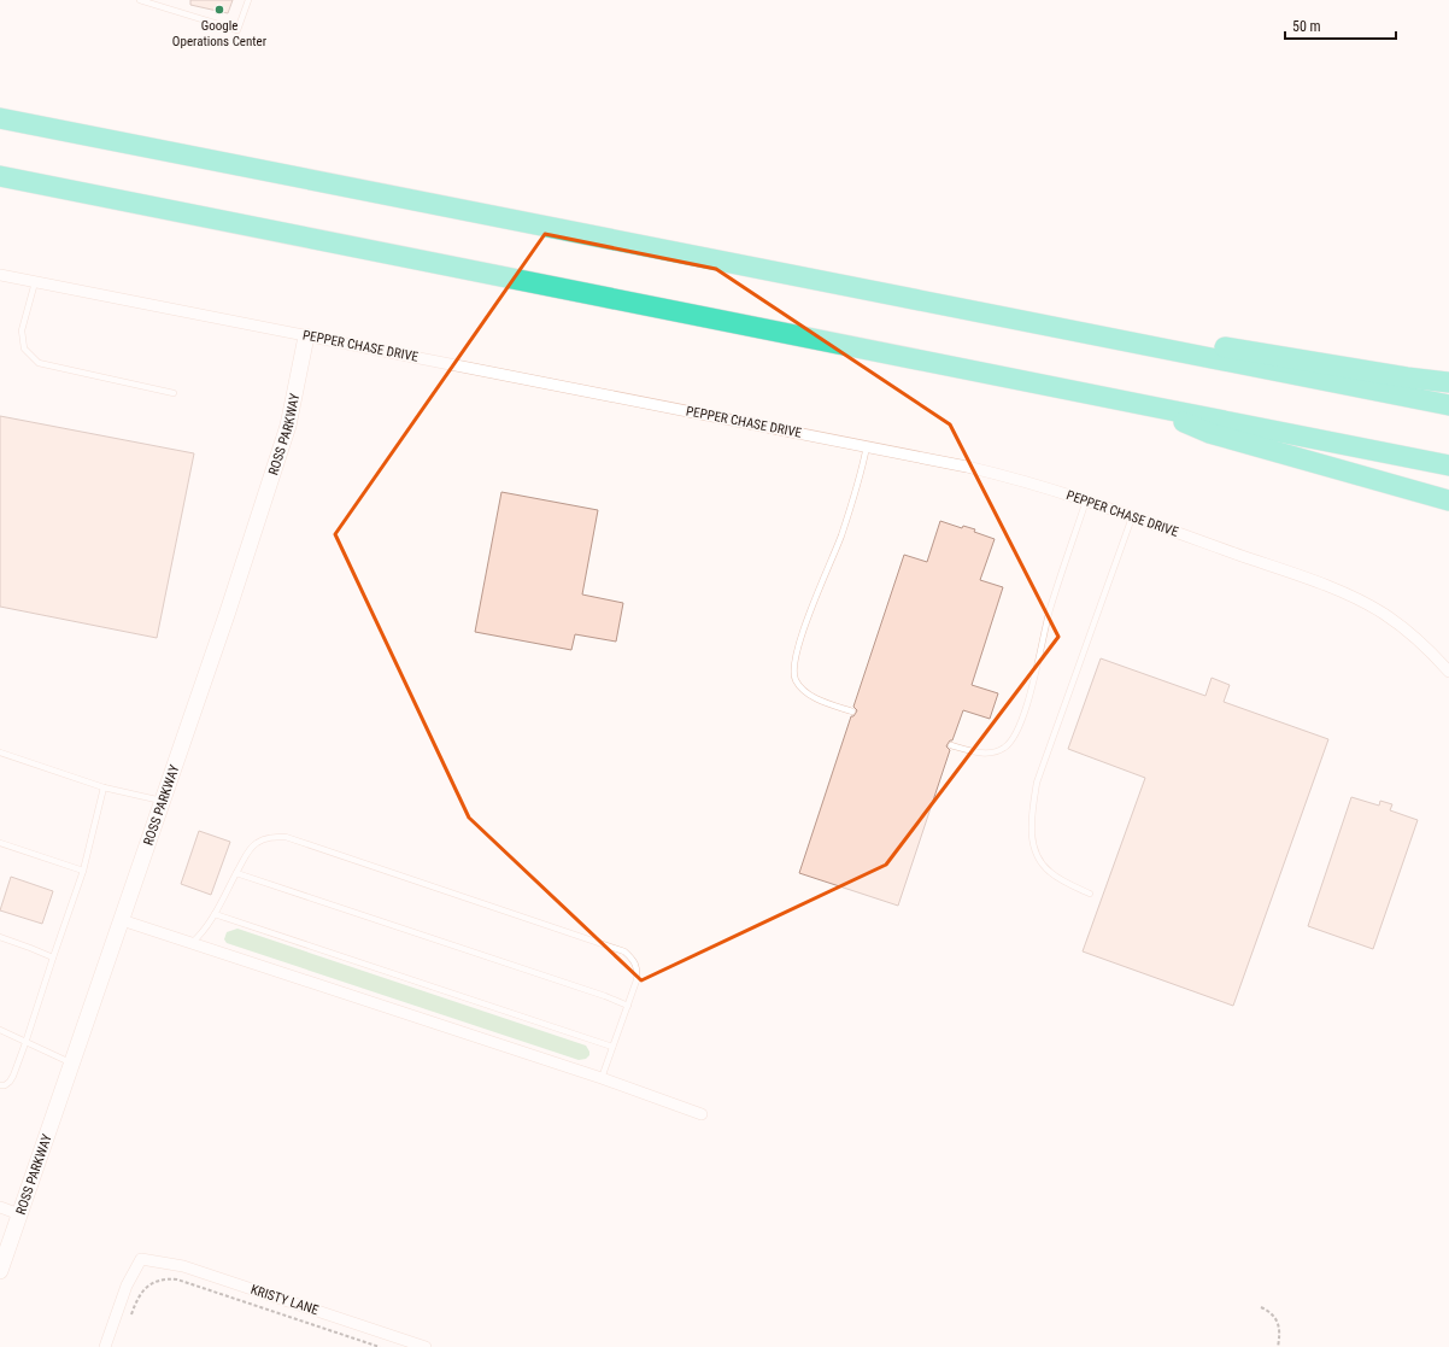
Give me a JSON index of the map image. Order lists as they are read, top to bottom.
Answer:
{
  "streets": {
    "street": ["PEPPER CHASE DRIVE", "ROSS PARKWAY", "KRISTY LANE"]
  },
  "crossings": [
    ["PEPPER CHASE DRIVE", "ROSS PARKWAY"]
  ],
  "places": ["Google Operations Center"],
  "scale_bar": "50 m"
}
